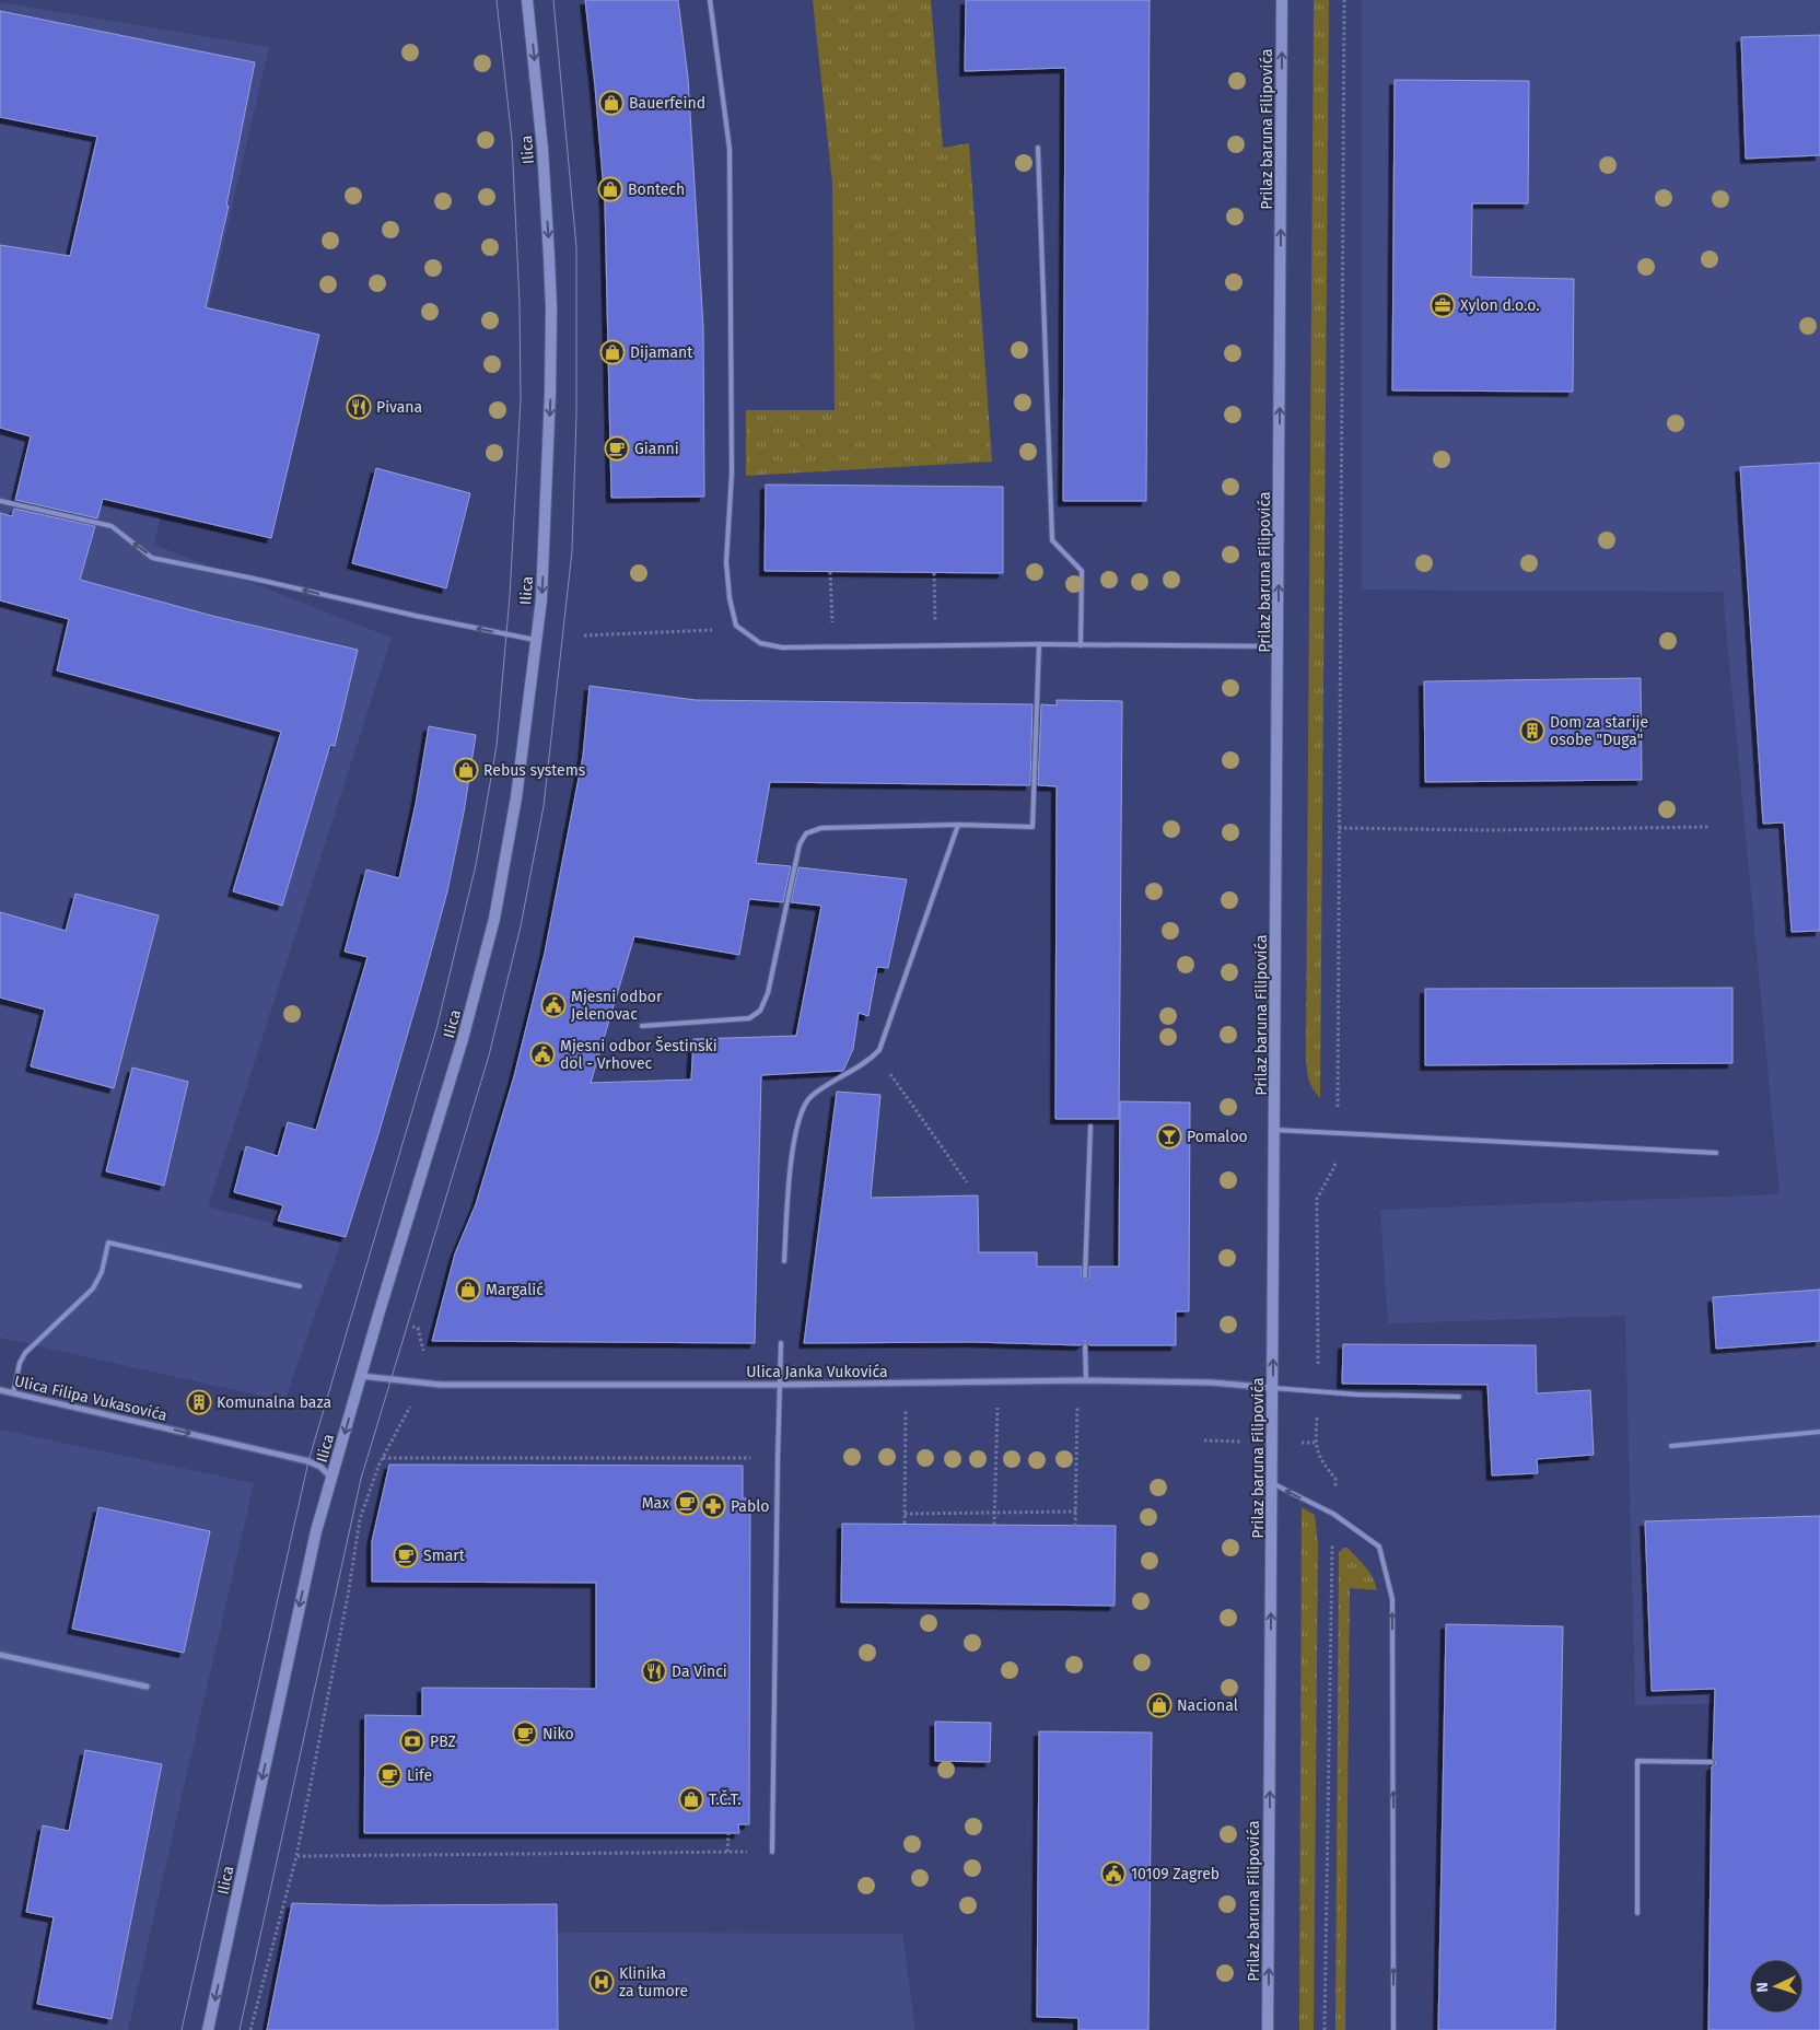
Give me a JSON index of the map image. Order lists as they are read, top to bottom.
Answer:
{
  "streets": {
    "main road": ["Prilaz baruna Filipovića", "Ilica"],
    "street": ["Ulica Janka Vukovića", "Ulica Filipa Vukasovića"]
  },
  "crossings": [
    ["Prilaz baruna Filipovića", "Ulica Janka Vukovića"],
    ["Ilica", "Ulica Janka Vukovića"],
    ["Ilica", "Ulica Filipa Vukasovića"]
  ],
  "one_way": ["Prilaz baruna Filipovića", "Ilica", "Ulica Filipa Vukasovića"],
  "places": {
    "shop": [
      "Bauerfeind",
      "Bontech",
      "Dijamant",
      "Rebus systems",
      "Margalić",
      "Nacional",
      "T.Č.T."
    ],
    "office": ["Xylon d.o.o."],
    "restaurant": ["Pivana", "Da Vinci"],
    "cafe": [
      "Gianni",
      "Max",
      "Smart",
      "Niko",
      "Life"
    ],
    "building": ["Dom za starije osobe \"Duga\"", "Komunalna baza"],
    "public building": ["Mjesni odbor Jelenovac", "Mjesni odbor Šestinski dol - Vrhovec", "10109 Zagreb"],
    "bar": ["Pomaloo"],
    "pharmacy": ["Pablo"],
    "bank": ["PBZ"],
    "hospital": ["Klinika za tumore"]
  },
  "north": "left"
}
